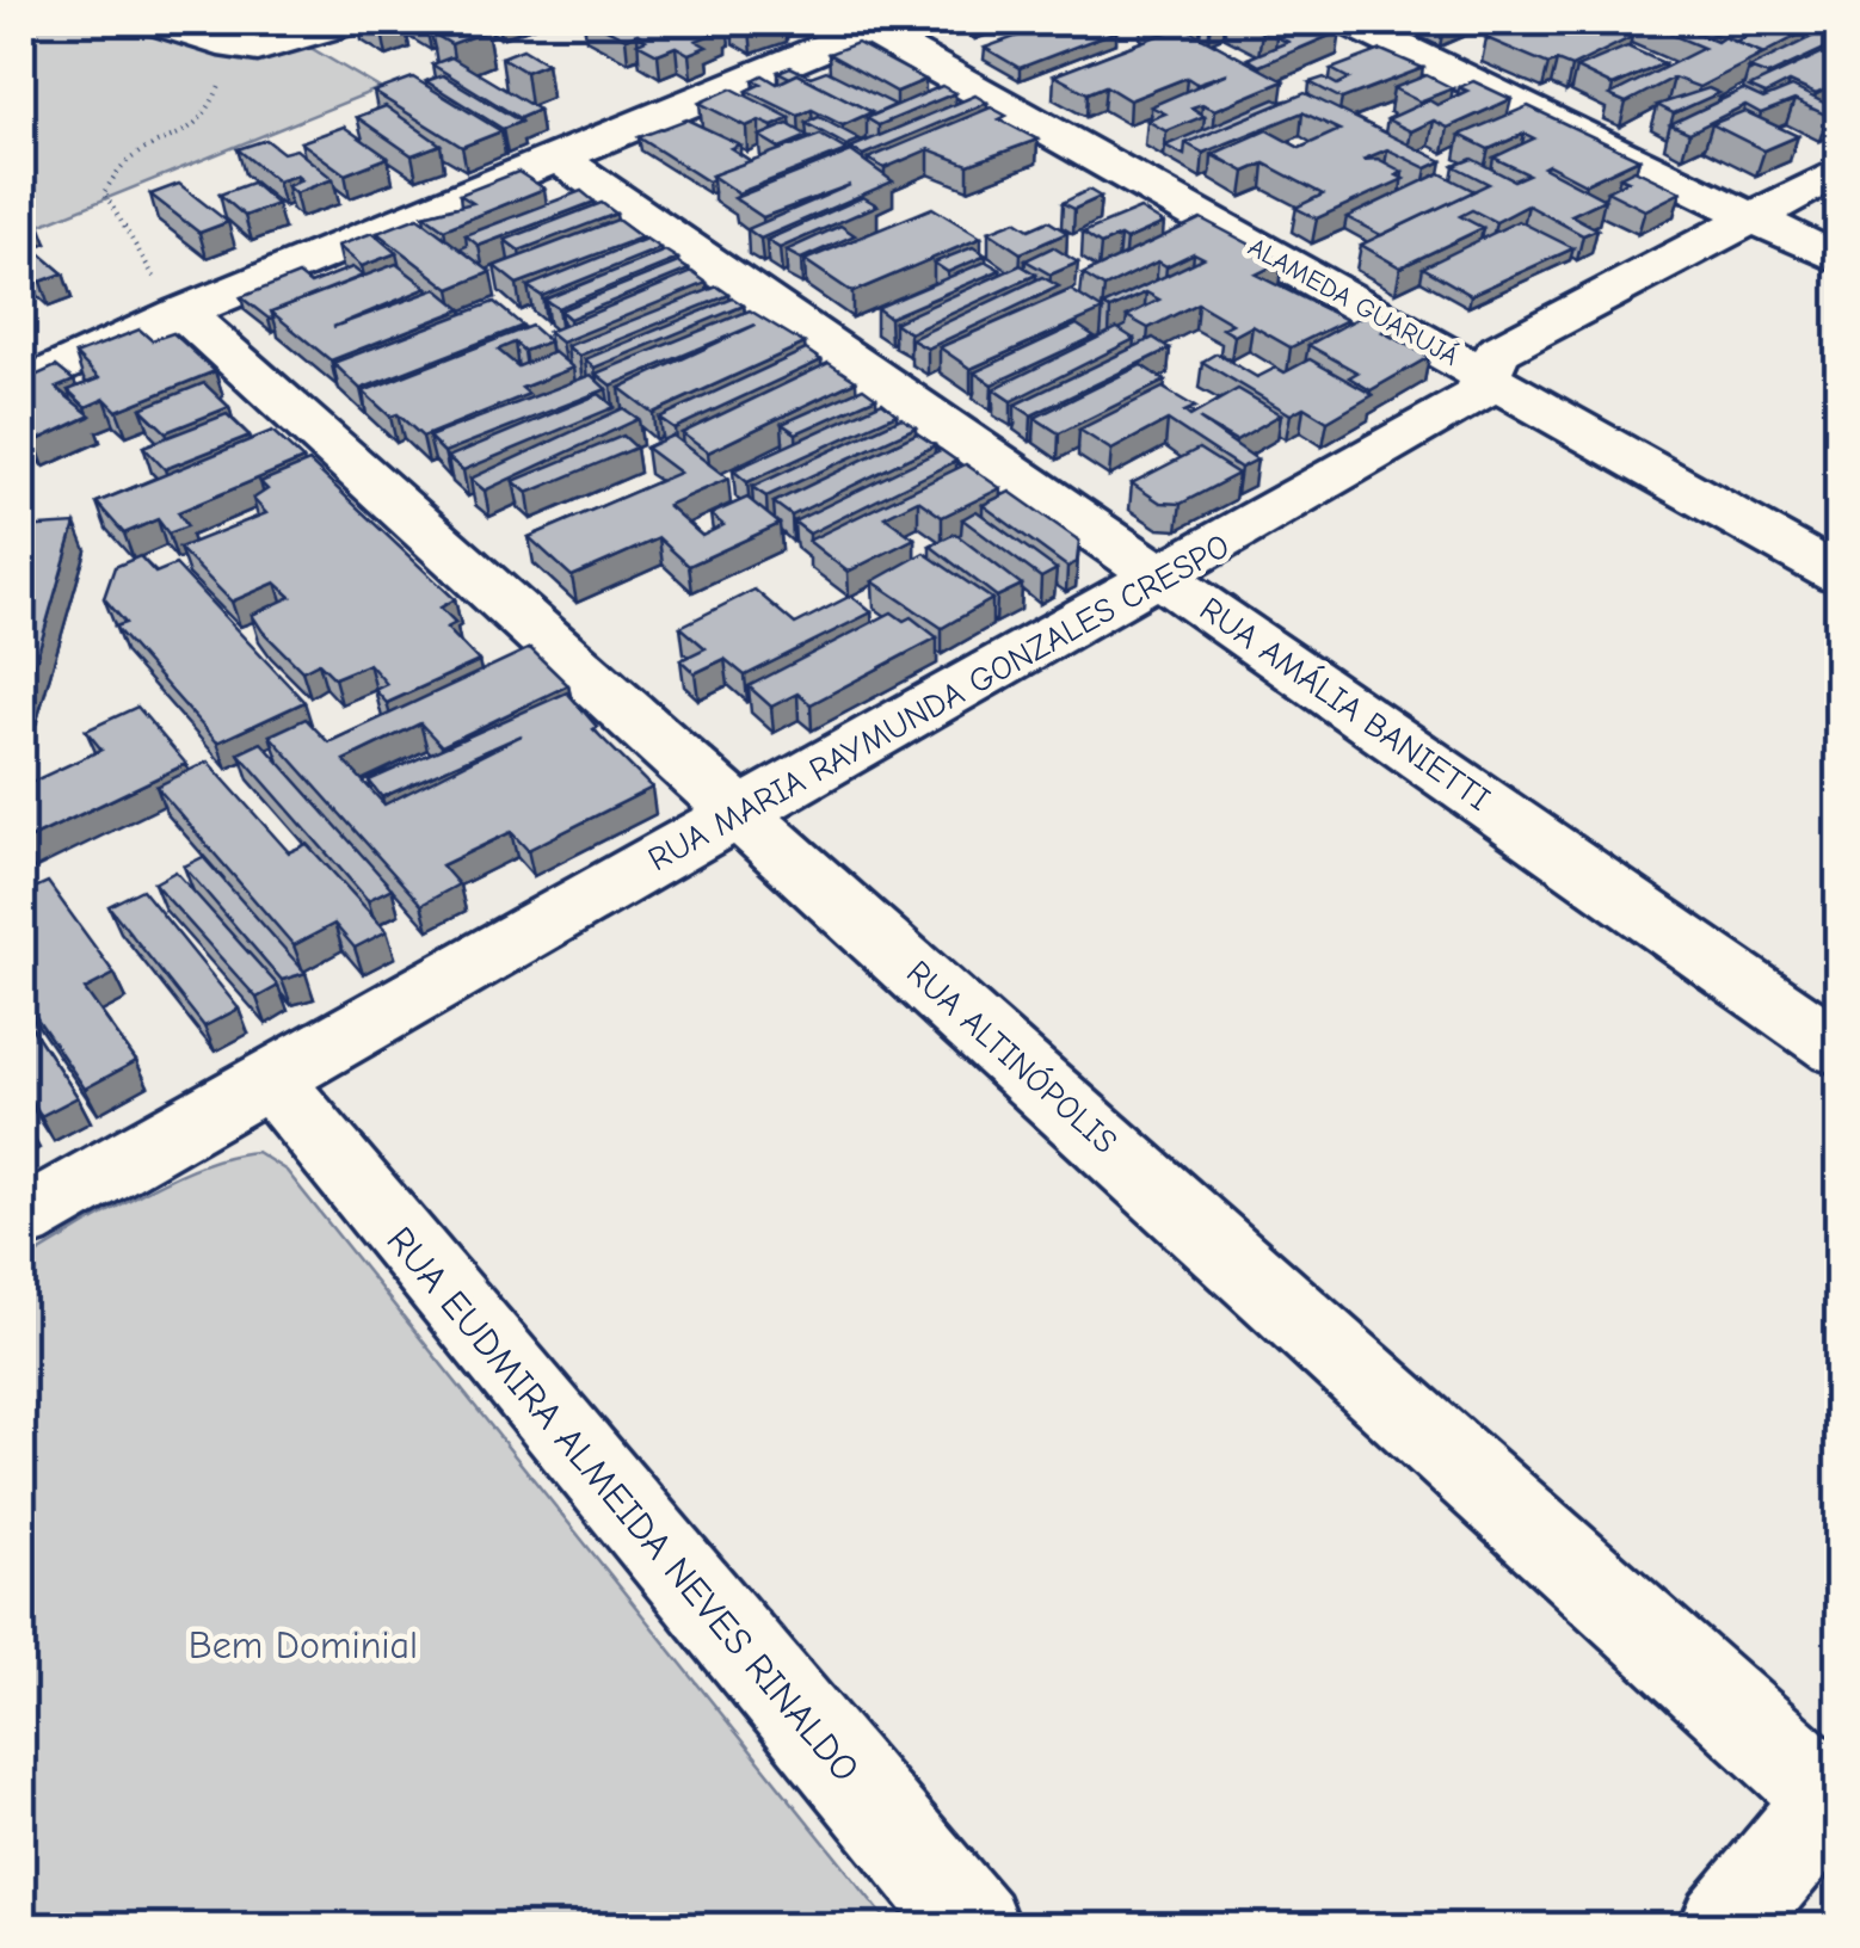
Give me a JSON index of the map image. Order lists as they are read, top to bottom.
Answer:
{
  "streets": {
    "street": [
      "ALAMEDA GUARUJÁ",
      "RUA MARIA RAYMUNDA GONZALES CRESPO",
      "RUA AMÁLIA BANIETTI",
      "RUA ALTINÓPOLIS",
      "RUA EUDMIRA ALMEIDA NEVES RINALDO"
    ]
  },
  "crossings": [
    ["ALAMEDA GUARUJÁ", "RUA MARIA RAYMUNDA GONZALES CRESPO"],
    ["RUA MARIA RAYMUNDA GONZALES CRESPO", "RUA AMÁLIA BANIETTI"],
    ["RUA MARIA RAYMUNDA GONZALES CRESPO", "RUA ALTINÓPOLIS"],
    ["RUA MARIA RAYMUNDA GONZALES CRESPO", "RUA EUDMIRA ALMEIDA NEVES RINALDO"]
  ],
  "parks": ["Bem Dominial"]
}
